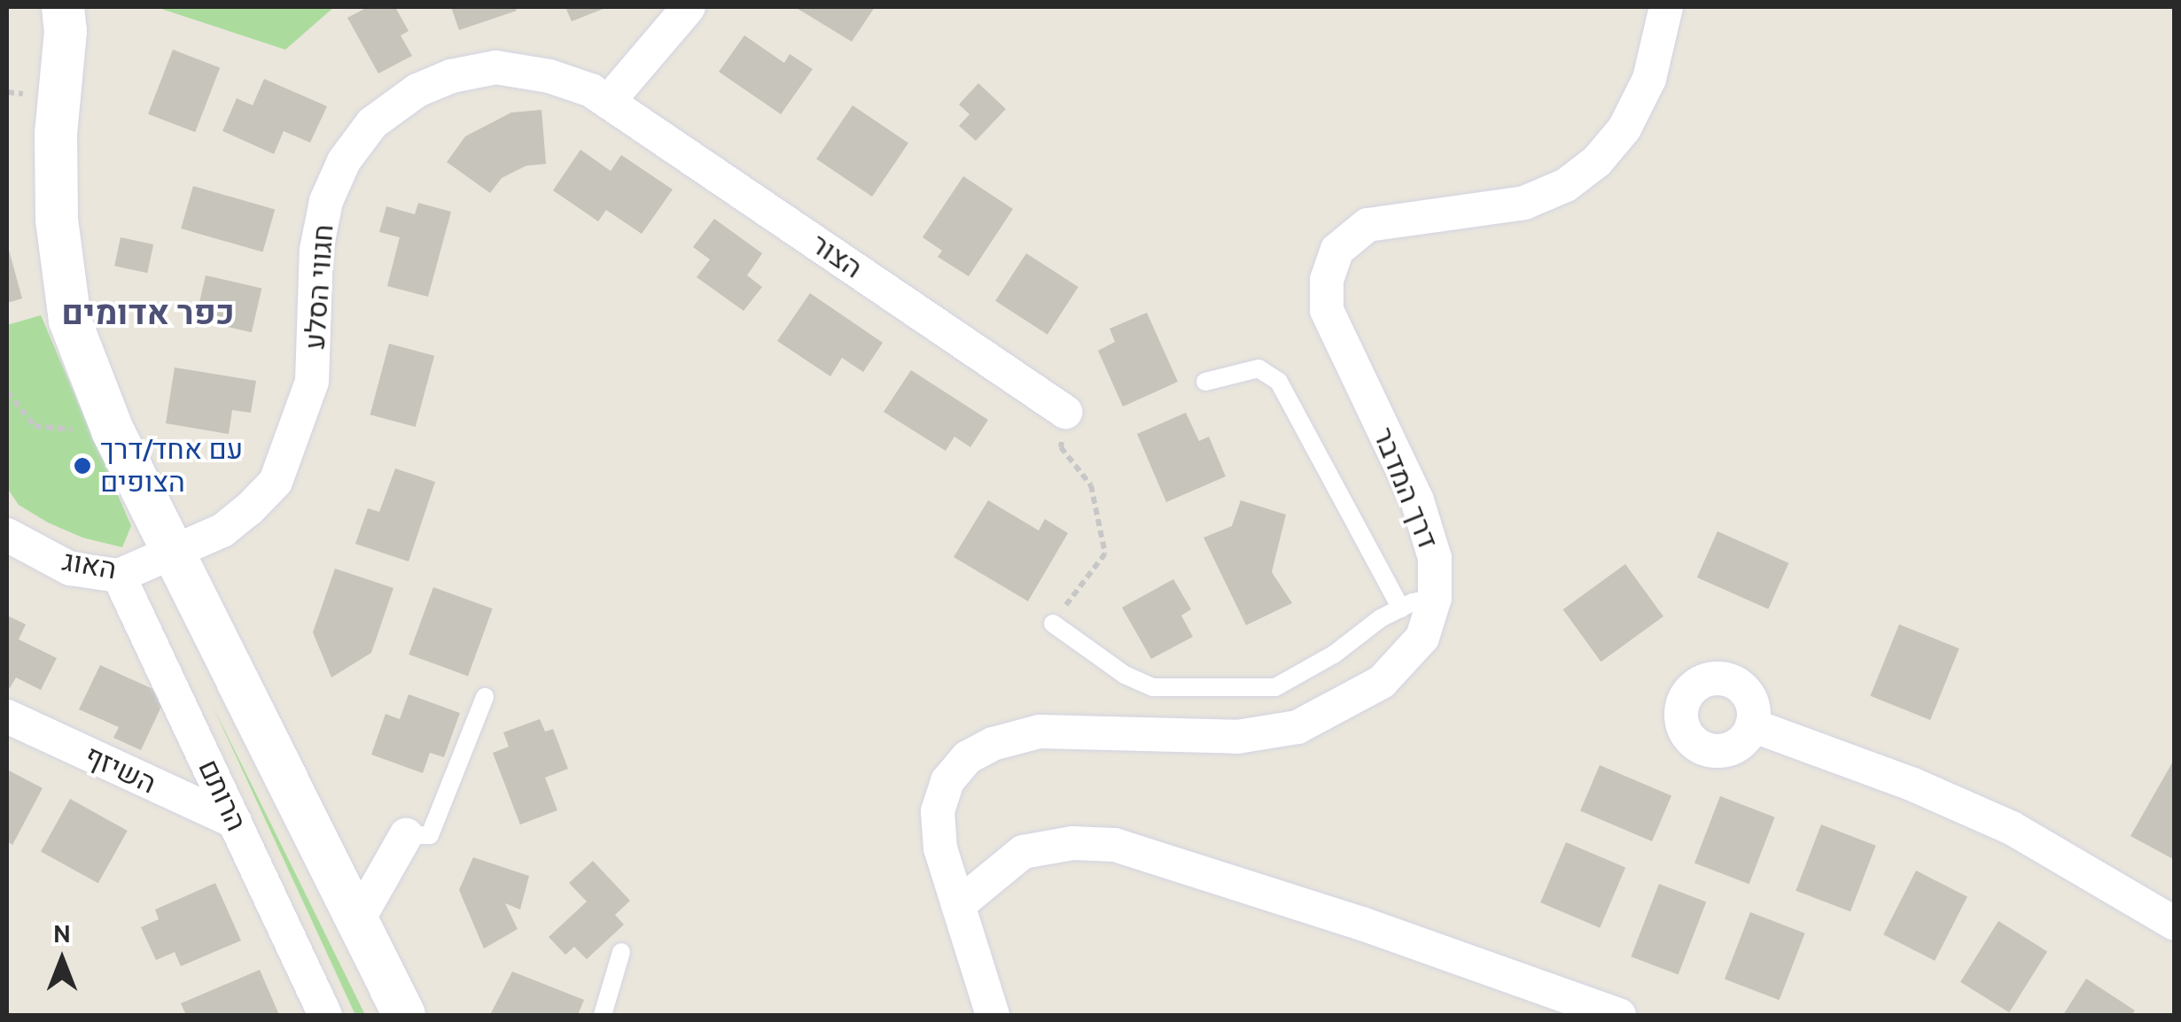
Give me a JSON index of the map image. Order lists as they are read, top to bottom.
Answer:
{
  "streets": {
    "street": [
      "הצור",
      "חגווי הסלע",
      "דרך המדבר",
      "האוג",
      "השיזף",
      "הרותם"
    ]
  },
  "crossings": [
    ["הצור", "חגווי הסלע"],
    ["חגווי הסלע", "האוג"],
    ["האוג", "הרותם"],
    ["השיזף", "הרותם"]
  ],
  "districts": ["כפר אדומים"],
  "places": ["עם אחד/דרך הצופים"],
  "north": "top"
}
